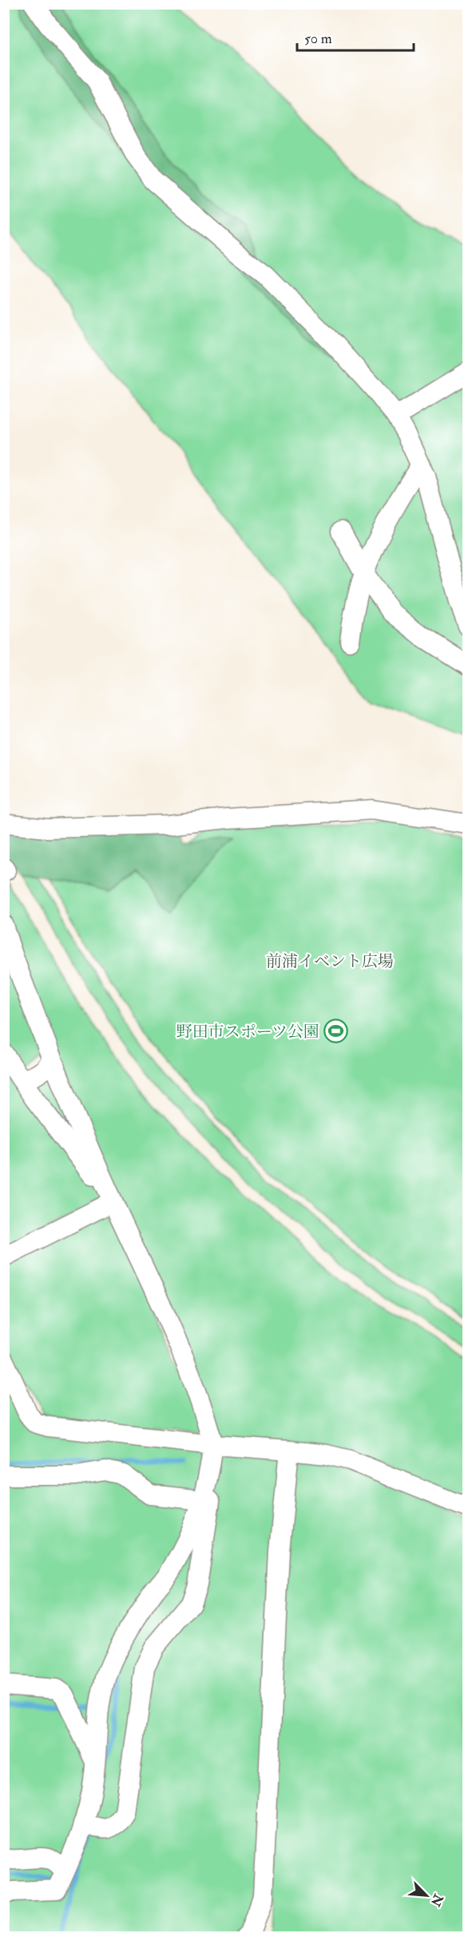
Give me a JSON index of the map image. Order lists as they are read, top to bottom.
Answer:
{
  "parks": ["前浦イベント広場"],
  "places": {
    "sports": ["野田市スポーツ公園"]
  },
  "scale_bar": "50 m",
  "north": "bottom right"
}
